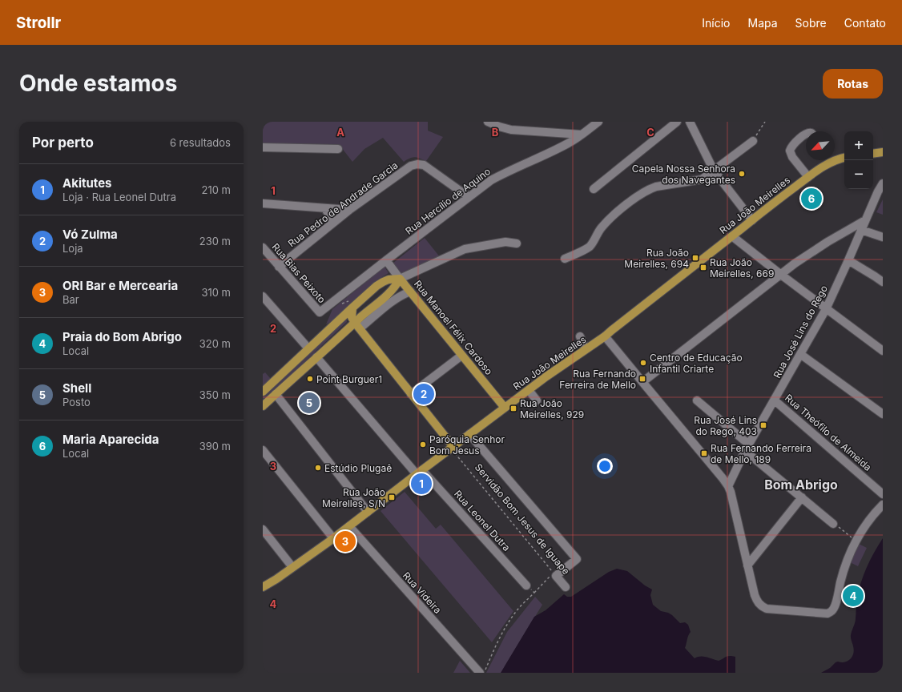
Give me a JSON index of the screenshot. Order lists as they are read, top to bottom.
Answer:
{
  "streets": {
    "main road": ["Rua João Meirelles", "Rua Manoel Félix Cardoso"],
    "street": [
      "Rua Hercílio de Aquino",
      "Rua Pedro de Andrade Garcia",
      "Rua Bias Peixoto",
      "Rua José Lins do Rego",
      "Rua Theófilo de Almeida",
      "Servidão Bom Jesus de Iguape",
      "Rua Leonel Dutra",
      "Rua Videira"
    ]
  },
  "crossings": [
    ["Rua Hercílio de Aquino", "Rua Pedro de Andrade Garcia"],
    ["Rua Hercílio de Aquino", "Rua Bias Peixoto"],
    ["Rua Hercílio de Aquino", "Rua Manoel Félix Cardoso"],
    ["Rua Pedro de Andrade Garcia", "Rua Bias Peixoto"],
    ["Rua João Meirelles", "Rua Manoel Félix Cardoso"],
    ["Rua João Meirelles", "Servidão Bom Jesus de Iguape"],
    ["Rua João Meirelles", "Rua Leonel Dutra"],
    ["Rua João Meirelles", "Rua Videira"],
    ["Rua José Lins do Rego", "Rua Theófilo de Almeida"]
  ],
  "districts": ["Bom Abrigo"],
  "places": {
    "other": [
      "Capela Nossa Senhora dos Navegantes",
      "Centro de Educação Infantil Criarte",
      "Point Burguer1",
      "Paróquia Senhor Bom Jesus",
      "Estúdio Plugaê"
    ],
    "transit": [
      "Rua João Meirelles, 694",
      "Rua João Meirelles, 669",
      "Rua Fernando Ferreira de Mello",
      "Rua João Meirelles, 929",
      "Rua José Lins do Rego, 403",
      "Rua Fernando Ferreira de Mello, 189",
      "Rua João Meirelles, S/N"
    ]
  },
  "north": "bottom left",
  "page": {
    "header": "Strollr",
    "nav": [
      "Início",
      "Mapa",
      "Sobre",
      "Contato"
    ],
    "buttons": "Rotas",
    "title": "Onde estamos",
    "heading": ["Por perto", "6 resultados"],
    "map_buttons": ["+", "−"],
    "list": [
      {
        "mark": "1",
        "name": "Akitutes",
        "note": "Loja · Rua Leonel Dutra",
        "value": "210 m"
      },
      {
        "mark": "2",
        "name": "Vó Zulma",
        "note": "Loja",
        "value": "230 m"
      },
      {
        "mark": "3",
        "name": "ORI Bar e Mercearia",
        "note": "Bar",
        "value": "310 m"
      },
      {
        "mark": "4",
        "name": "Praia do Bom Abrigo",
        "note": "Local",
        "value": "320 m"
      },
      {
        "mark": "5",
        "name": "Shell",
        "note": "Posto",
        "value": "350 m"
      },
      {
        "mark": "6",
        "name": "Maria Aparecida",
        "note": "Local",
        "value": "390 m"
      }
    ],
    "pins": [
      "6",
      "2",
      "5",
      "1",
      "3",
      "4"
    ]
  },
  "grid": {
    "columns": ["A", "B", "C"],
    "rows": [
      "1",
      "2",
      "3",
      "4"
    ]
  }
}
